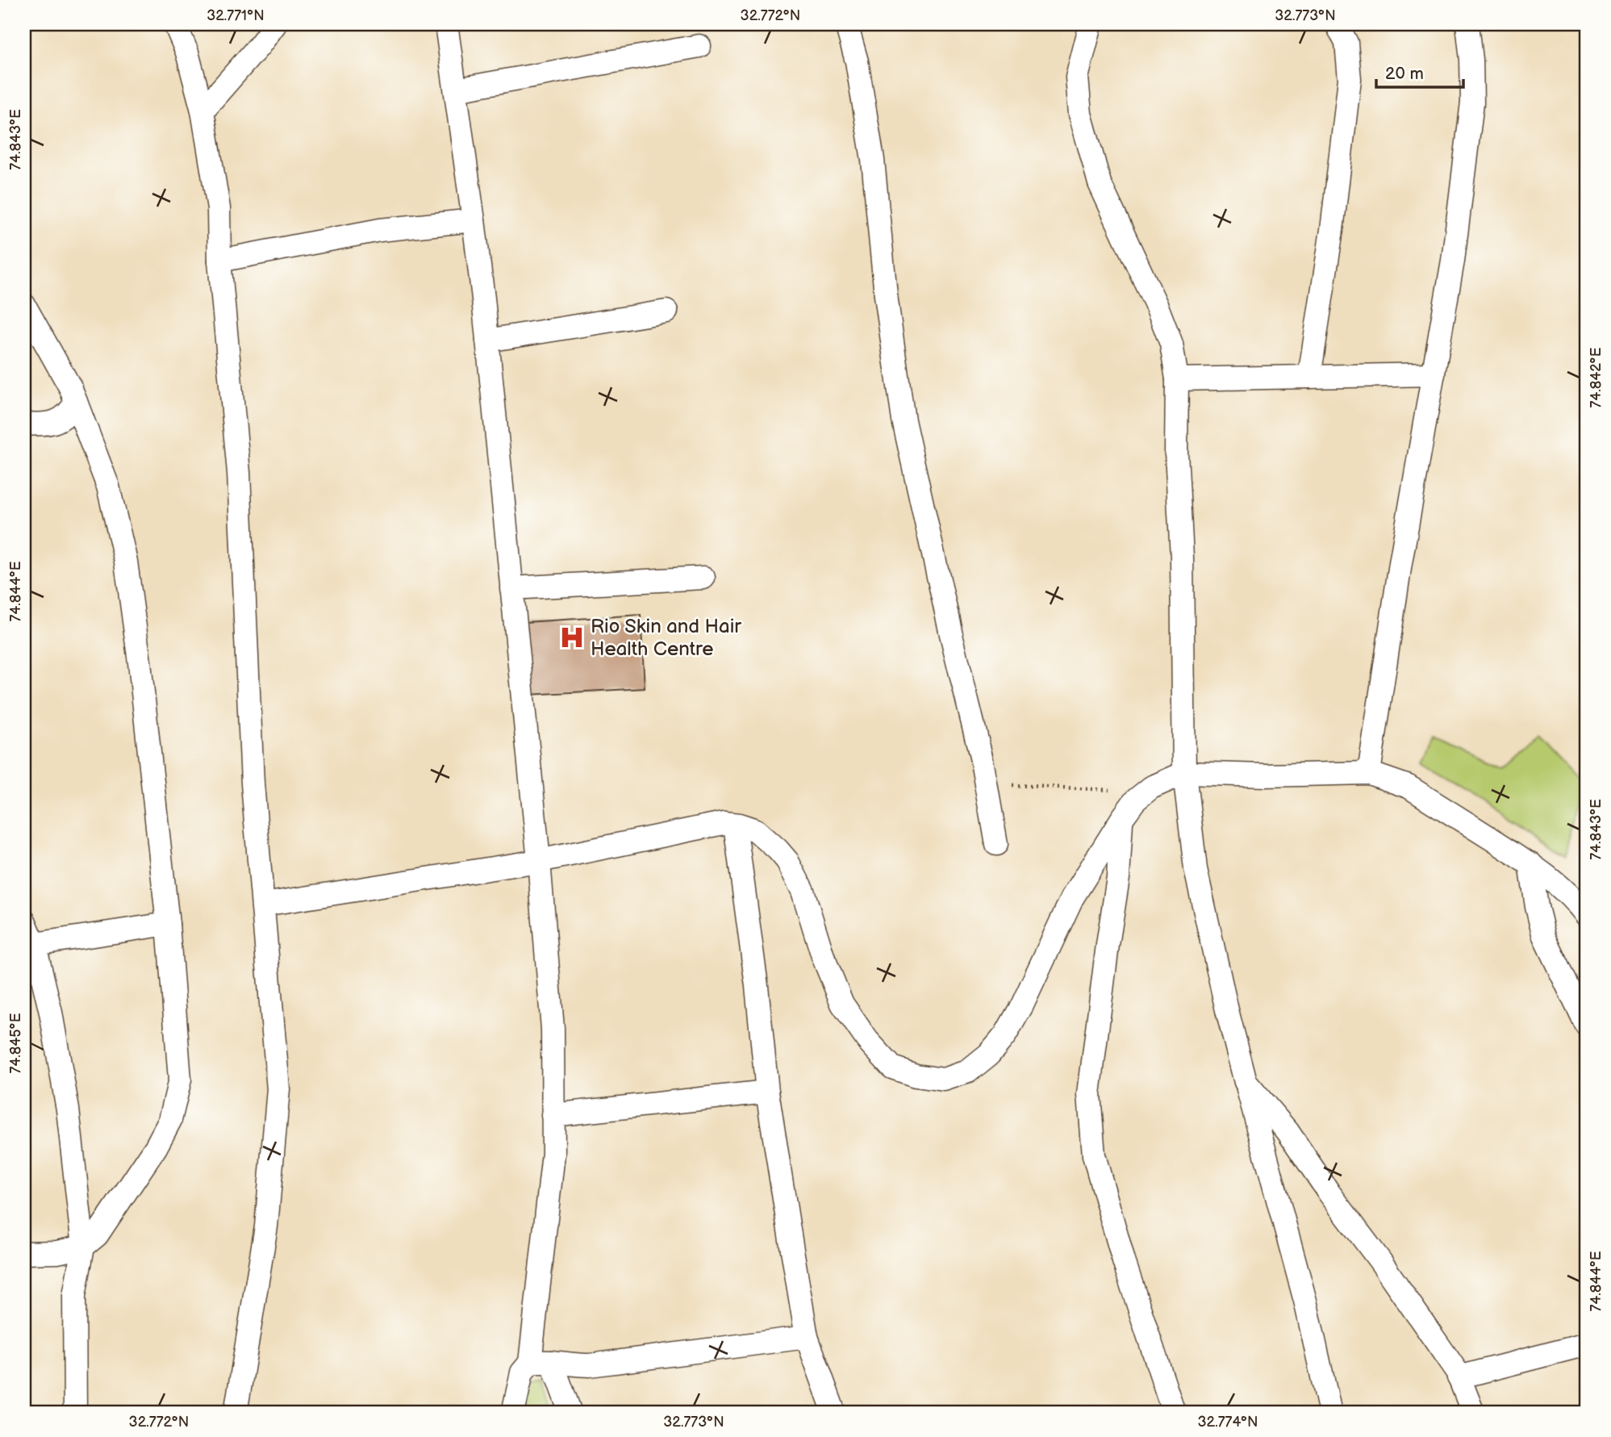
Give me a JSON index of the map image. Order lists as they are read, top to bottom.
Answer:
{
  "places": {
    "hospital": ["Rio Skin and Hair Health Centre"]
  },
  "scale_bar": "20 m",
  "coordinates": [
    "32.771°N",
    "32.772°N",
    "32.773°N",
    "74.843°E",
    "74.842°E",
    "74.844°E",
    "74.845°E",
    "32.774°N"
  ]
}
